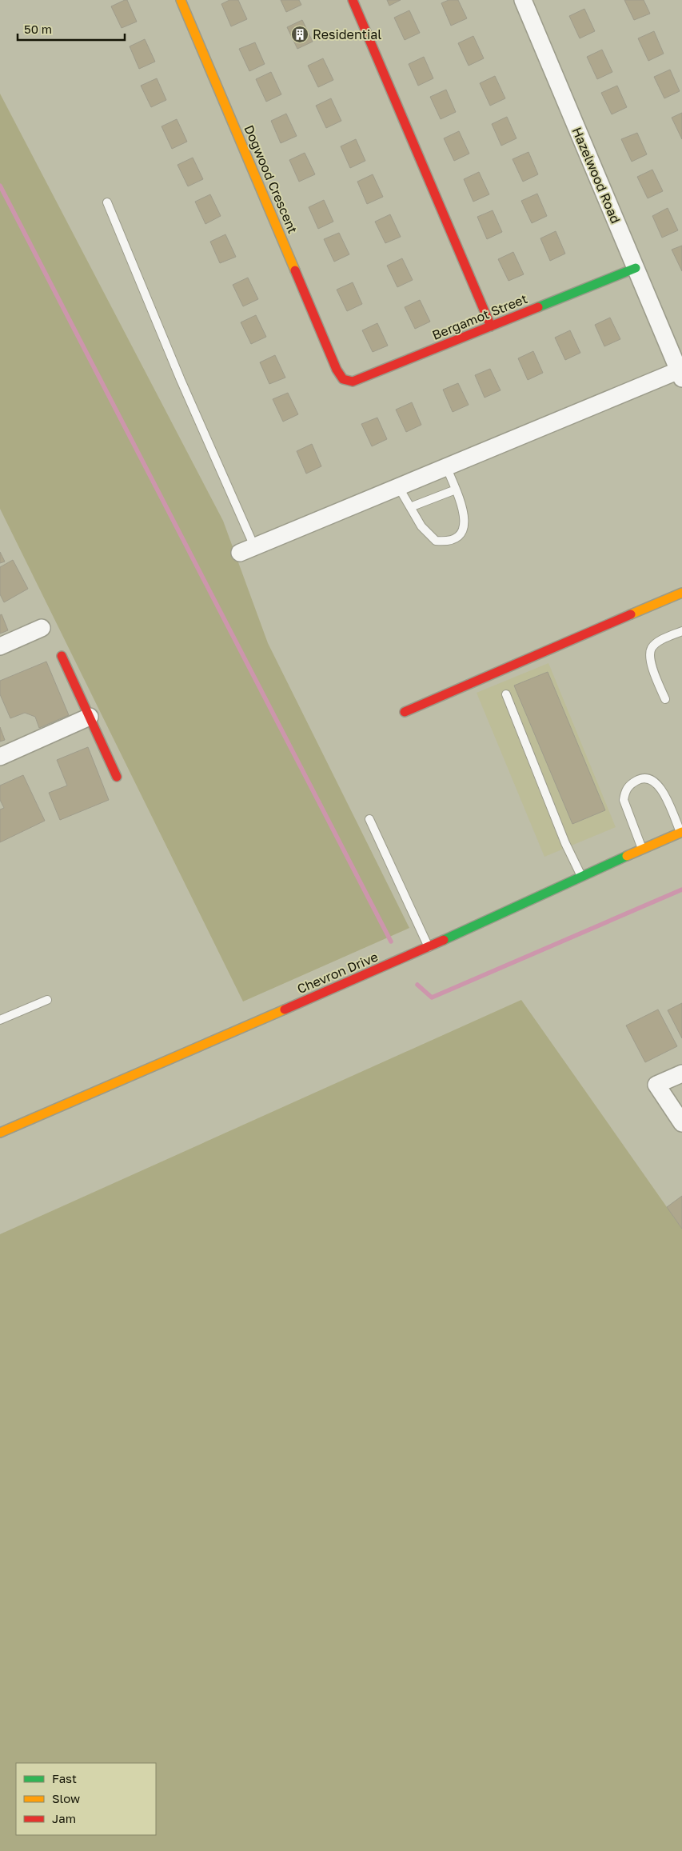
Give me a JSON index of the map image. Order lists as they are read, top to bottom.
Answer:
{
  "streets": {
    "street": [
      "Hazelwood Road",
      "Dogwood Crescent",
      "Bergamot Street",
      "Chevron Drive"
    ]
  },
  "crossings": [
    ["Hazelwood Road", "Bergamot Street"],
    ["Dogwood Crescent", "Bergamot Street"]
  ],
  "places": {
    "building": ["Residential"]
  },
  "legend": ["Fast", "Slow", "Jam"],
  "scale_bar": "50 m"
}
